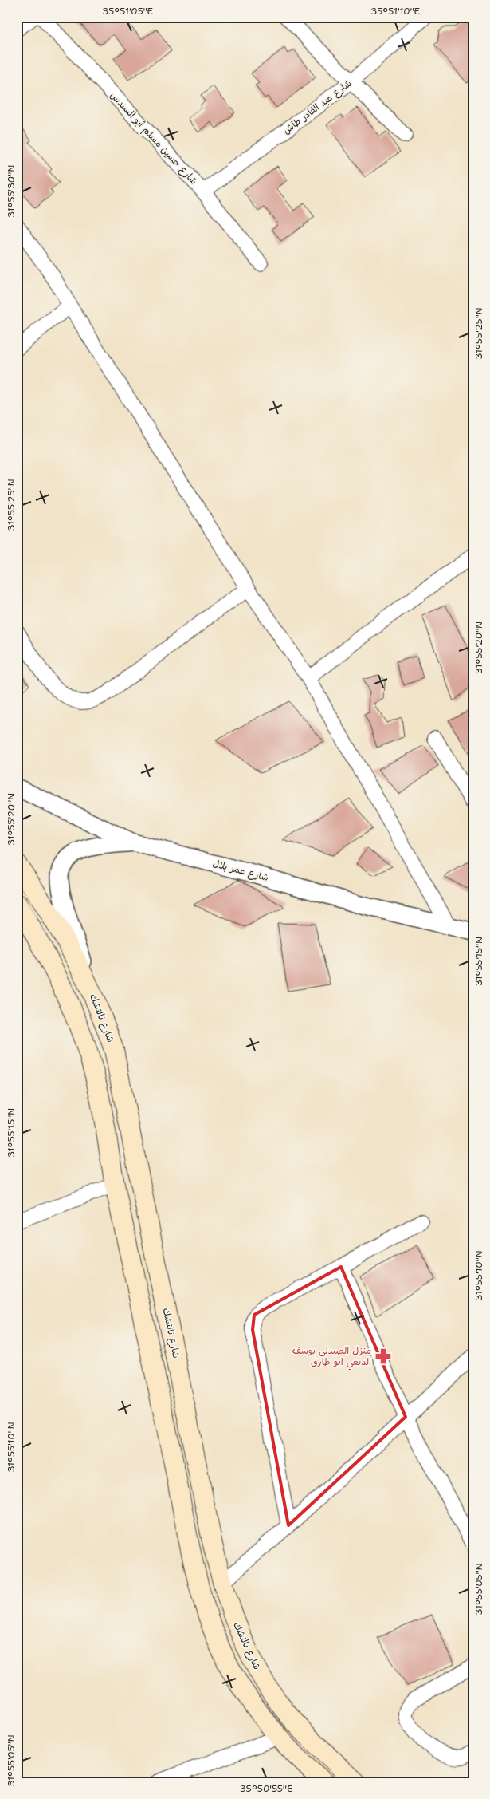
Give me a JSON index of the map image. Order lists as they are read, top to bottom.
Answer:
{
  "streets": {
    "main road": ["شارع نالتشك"],
    "street": ["شارع عبد القادر طاش", "شارع حسين مسلم أبو السندس", "شارع عمر بلال"]
  },
  "crossings": [
    ["شارع عبد القادر طاش", "شارع حسين مسلم أبو السندس"]
  ],
  "places": {
    "pharmacy": ["منزل الصيدلي يوسف الدبعي ابو طارق"]
  },
  "coordinates": [
    "35°51'05\"E",
    "35°51'10\"E",
    "31°55'30\"N",
    "31°55'25\"N",
    "31°55'20\"N",
    "31°55'15\"N",
    "31°55'10\"N",
    "31°55'05\"N",
    "35°50'55\"E"
  ]
}
